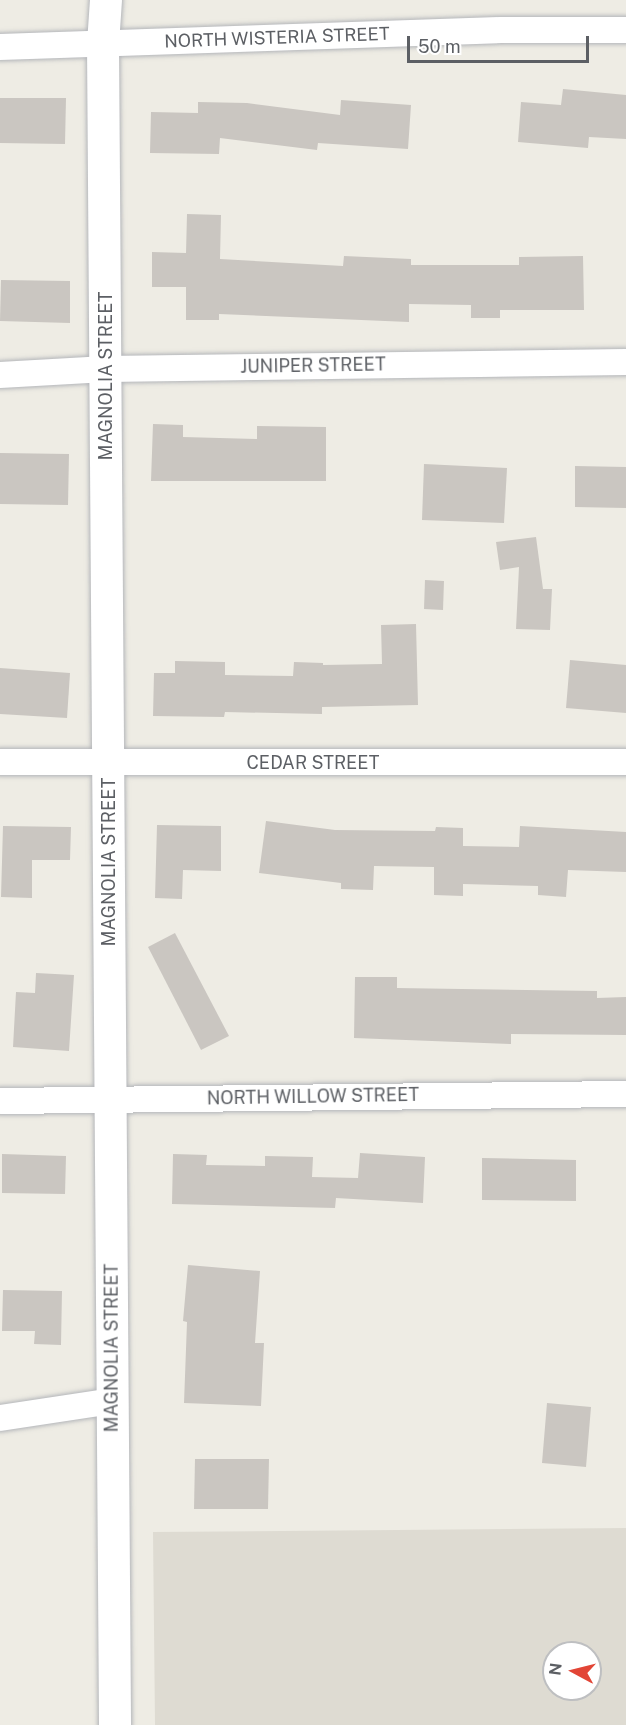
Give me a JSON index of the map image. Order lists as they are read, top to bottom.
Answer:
{
  "streets": {
    "street": [
      "NORTH WISTERIA STREET",
      "JUNIPER STREET",
      "MAGNOLIA STREET",
      "CEDAR STREET",
      "NORTH WILLOW STREET"
    ]
  },
  "crossings": [
    ["NORTH WISTERIA STREET", "MAGNOLIA STREET"],
    ["JUNIPER STREET", "MAGNOLIA STREET"],
    ["MAGNOLIA STREET", "CEDAR STREET"],
    ["MAGNOLIA STREET", "NORTH WILLOW STREET"]
  ],
  "scale_bar": "50 m",
  "north": "left"
}
